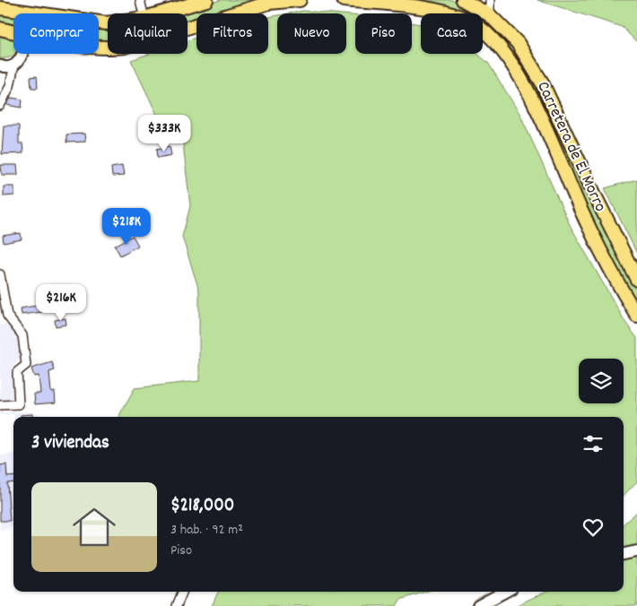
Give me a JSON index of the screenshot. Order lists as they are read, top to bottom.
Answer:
{
  "streets": {
    "main road": ["Carretera de El Morro"]
  },
  "page": {
    "chip": [
      "Comprar",
      "Alquilar",
      "Filtros",
      "Nuevo",
      "Piso",
      "Casa"
    ],
    "price": ["$333K", "$218K", "$216K"],
    "heading": "3 viviendas",
    "list": [
      {
        "name": "$218,000",
        "note": "3 hab. · 92 m² · Piso"
      }
    ]
  }
}
